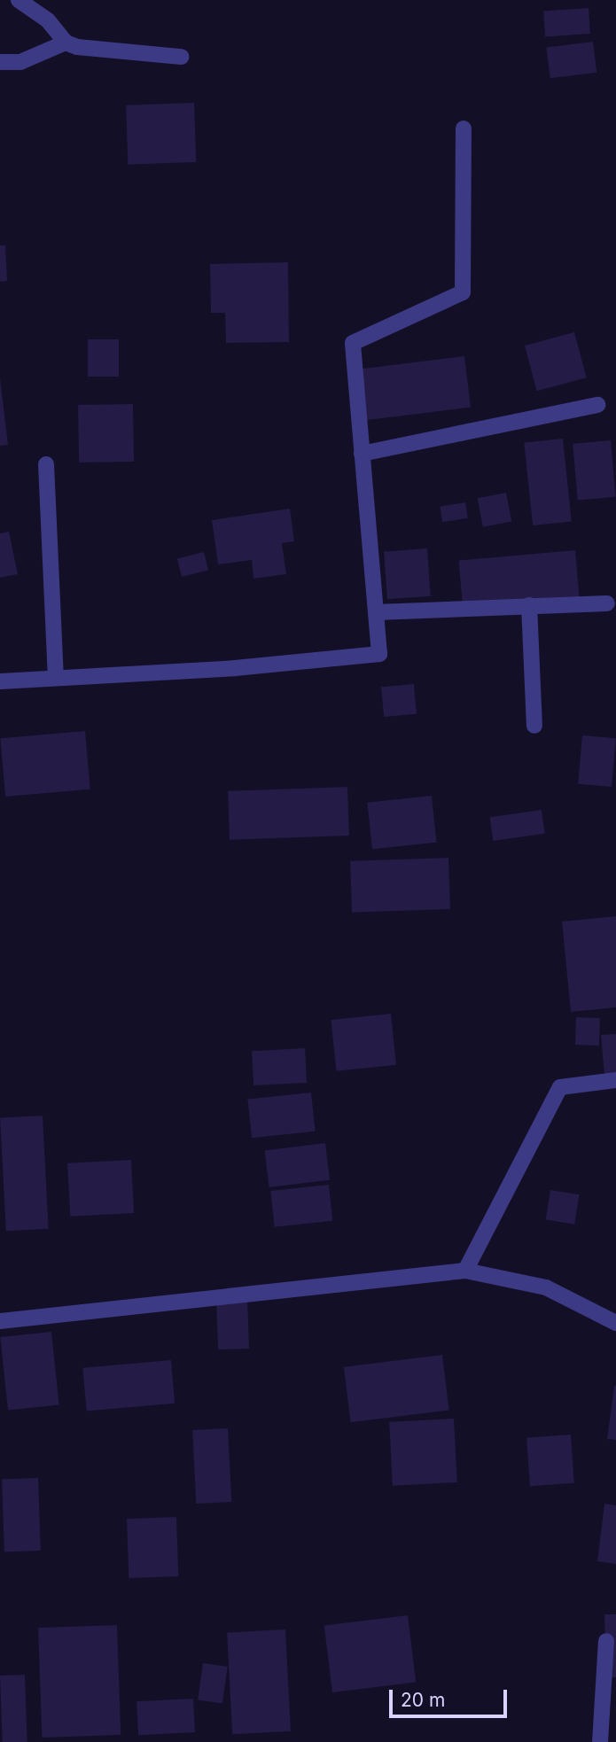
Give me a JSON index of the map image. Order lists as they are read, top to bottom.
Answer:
{
  "scale_bar": "20 m"
}
